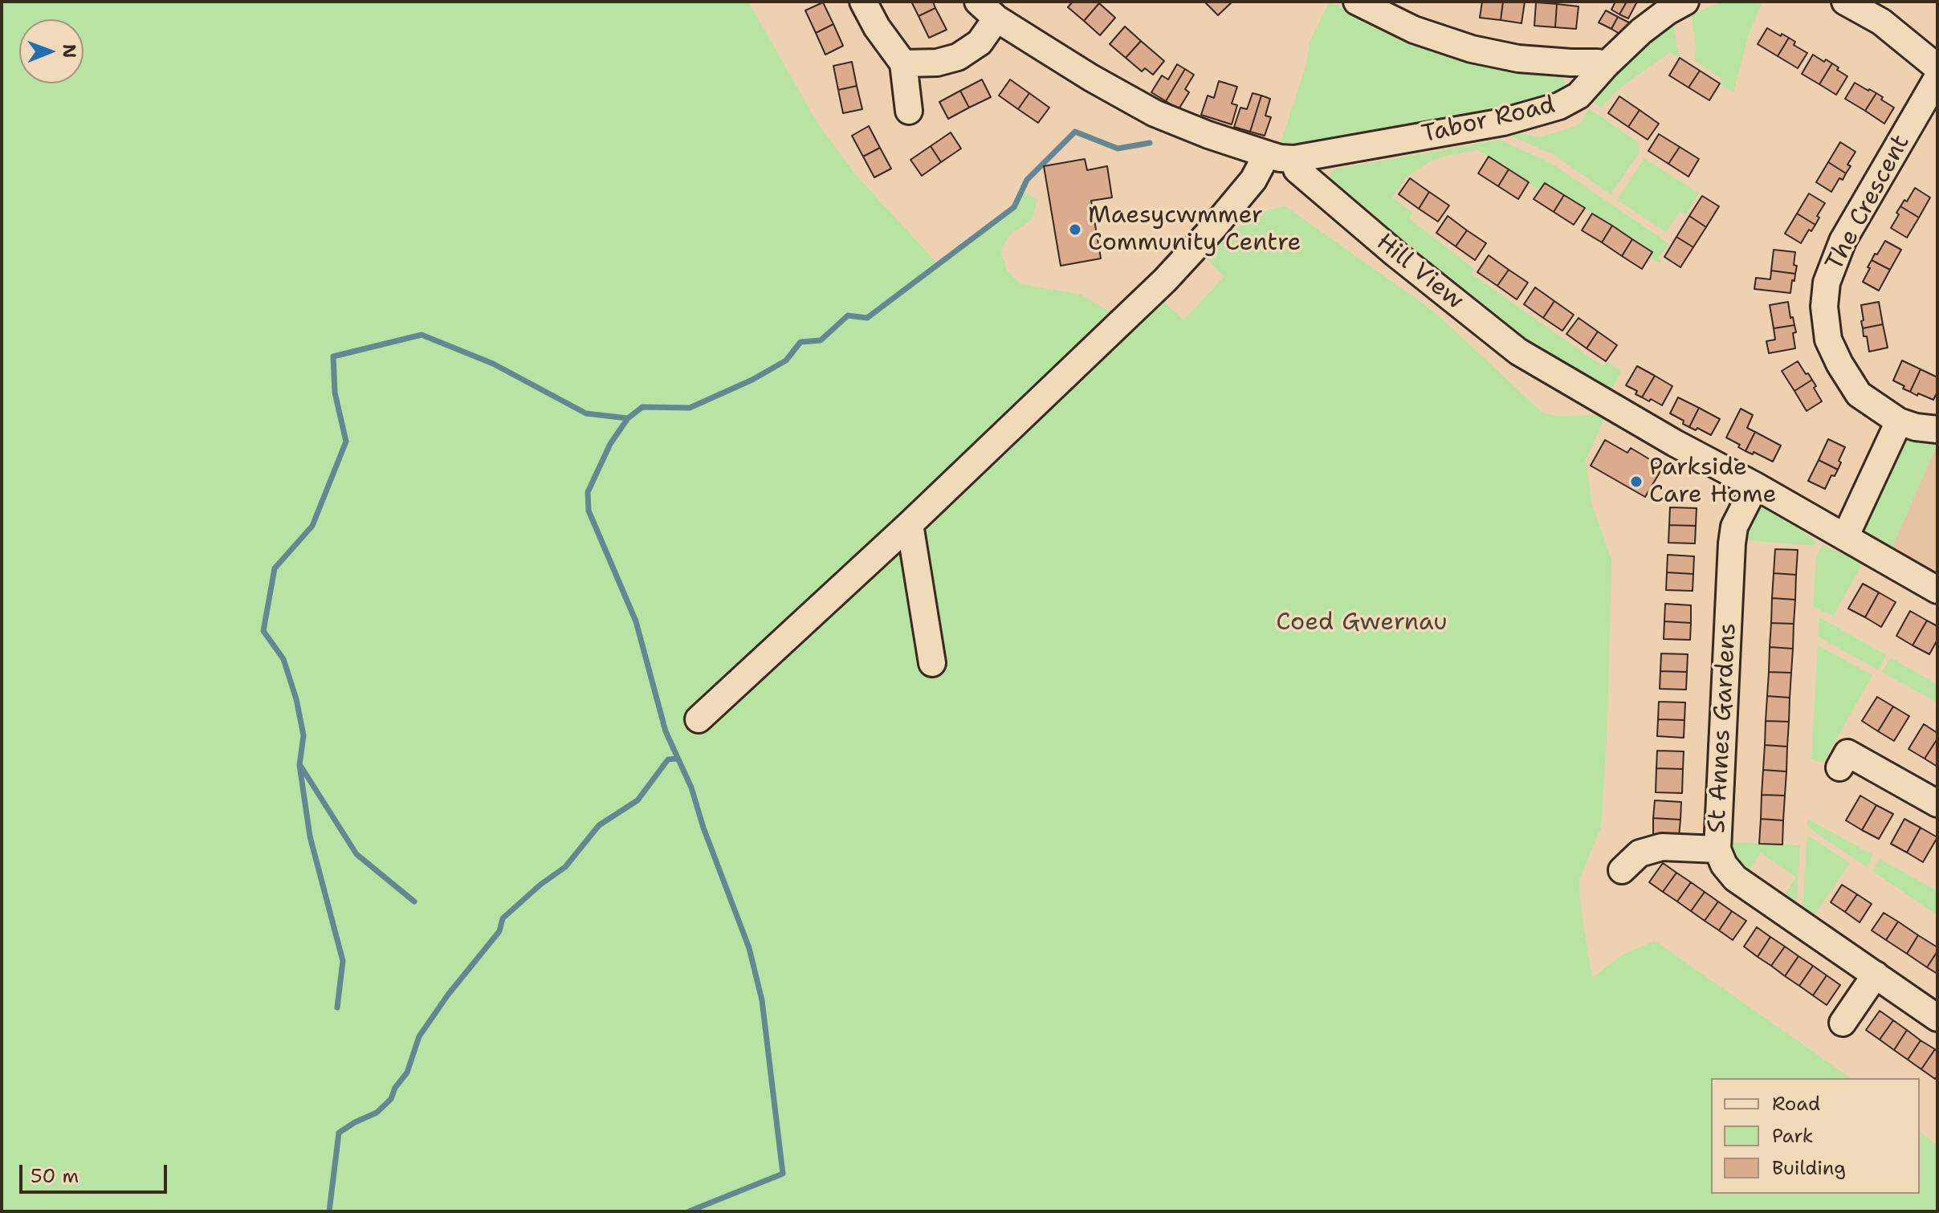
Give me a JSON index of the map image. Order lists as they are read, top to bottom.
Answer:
{
  "streets": {
    "street": [
      "Tabor Road",
      "The Crescent",
      "Hill View",
      "St Annes Gardens"
    ]
  },
  "crossings": [
    ["Tabor Road", "Hill View"],
    ["Hill View", "St Annes Gardens"]
  ],
  "parks": ["Coed Gwernau"],
  "places": ["Maesycwmmer Community Centre", "Parkside Care Home"],
  "legend": ["Road", "Park", "Building"],
  "scale_bar": "50 m",
  "north": "right"
}
